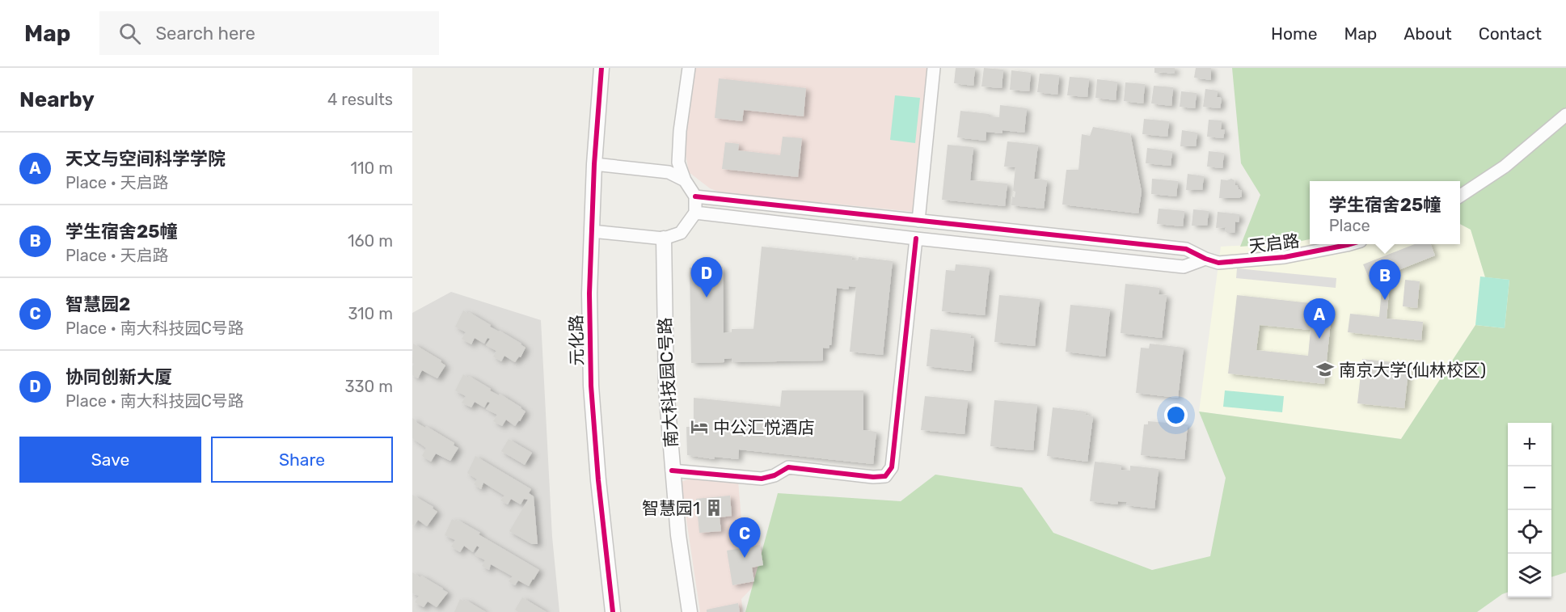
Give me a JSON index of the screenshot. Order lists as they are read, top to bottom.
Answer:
{
  "streets": {
    "street": ["天启路", "元化路", "南大科技园C号路"]
  },
  "places": {
    "school or university": ["南京大学(仙林校区)"],
    "hotel": ["中公汇悦酒店"],
    "building": ["智慧园1"]
  },
  "page": {
    "header": "Map",
    "search": "Search here",
    "nav": [
      "Home",
      "Map",
      "About",
      "Contact"
    ],
    "heading": ["Nearby", "4 results"],
    "list": [
      {
        "mark": "A",
        "name": "天文与空间科学学院",
        "note": "Place · 天启路",
        "value": "110 m"
      },
      {
        "mark": "B",
        "name": "学生宿舍25幢",
        "note": "Place · 天启路",
        "value": "160 m"
      },
      {
        "mark": "C",
        "name": "智慧园2",
        "note": "Place · 南大科技园C号路",
        "value": "310 m"
      },
      {
        "mark": "D",
        "name": "协同创新大厦",
        "note": "Place · 南大科技园C号路",
        "value": "330 m"
      }
    ],
    "popup": ["学生宿舍25幢", "Place"],
    "pins": [
      "D",
      "B",
      "A",
      "C"
    ],
    "buttons": ["Save", "Share"],
    "map_buttons": ["+", "−"]
  }
}
